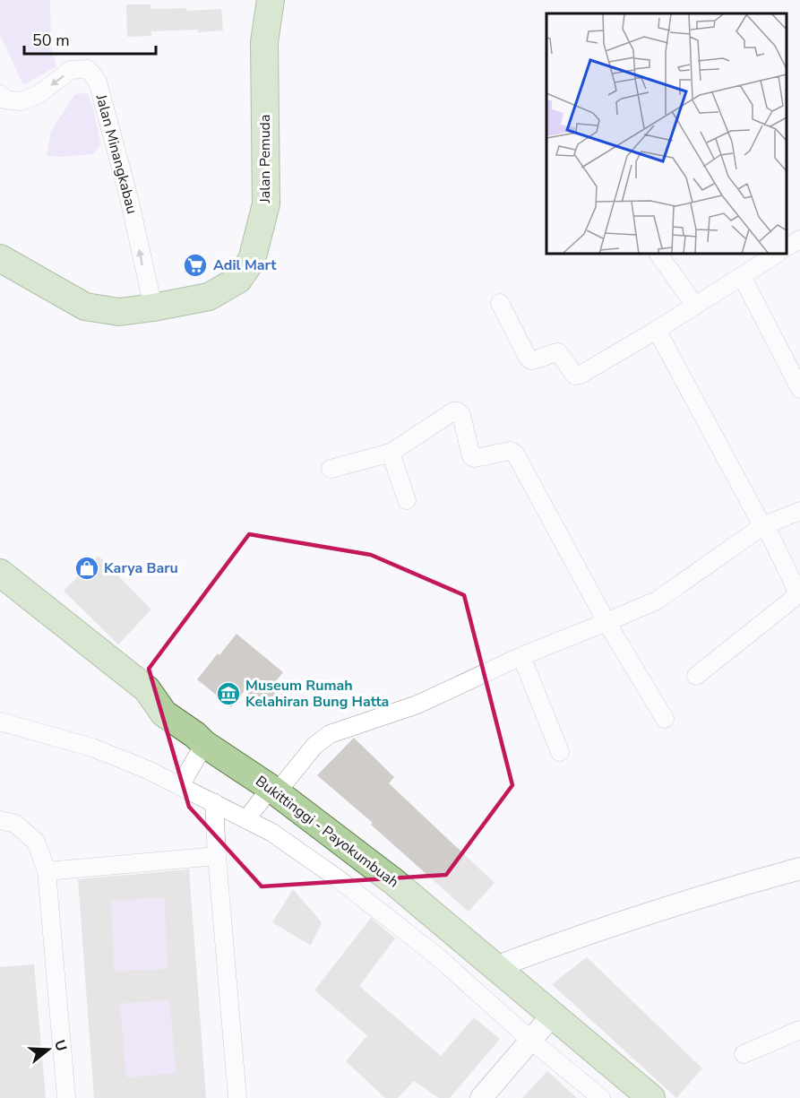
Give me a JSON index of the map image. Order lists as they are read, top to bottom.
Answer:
{
  "streets": {
    "main road": ["Jalan Pemuda", "Bukittinggi - Payokumbuah"],
    "street": ["Jalan Minangkabau"]
  },
  "crossings": [
    ["Jalan Minangkabau", "Jalan Pemuda"]
  ],
  "places": {
    "supermarket": ["Adil Mart"],
    "shop": ["Karya Baru"],
    "museum": ["Museum Rumah Kelahiran Bung Hatta"]
  },
  "scale_bar": "50 m",
  "north": "right"
}
